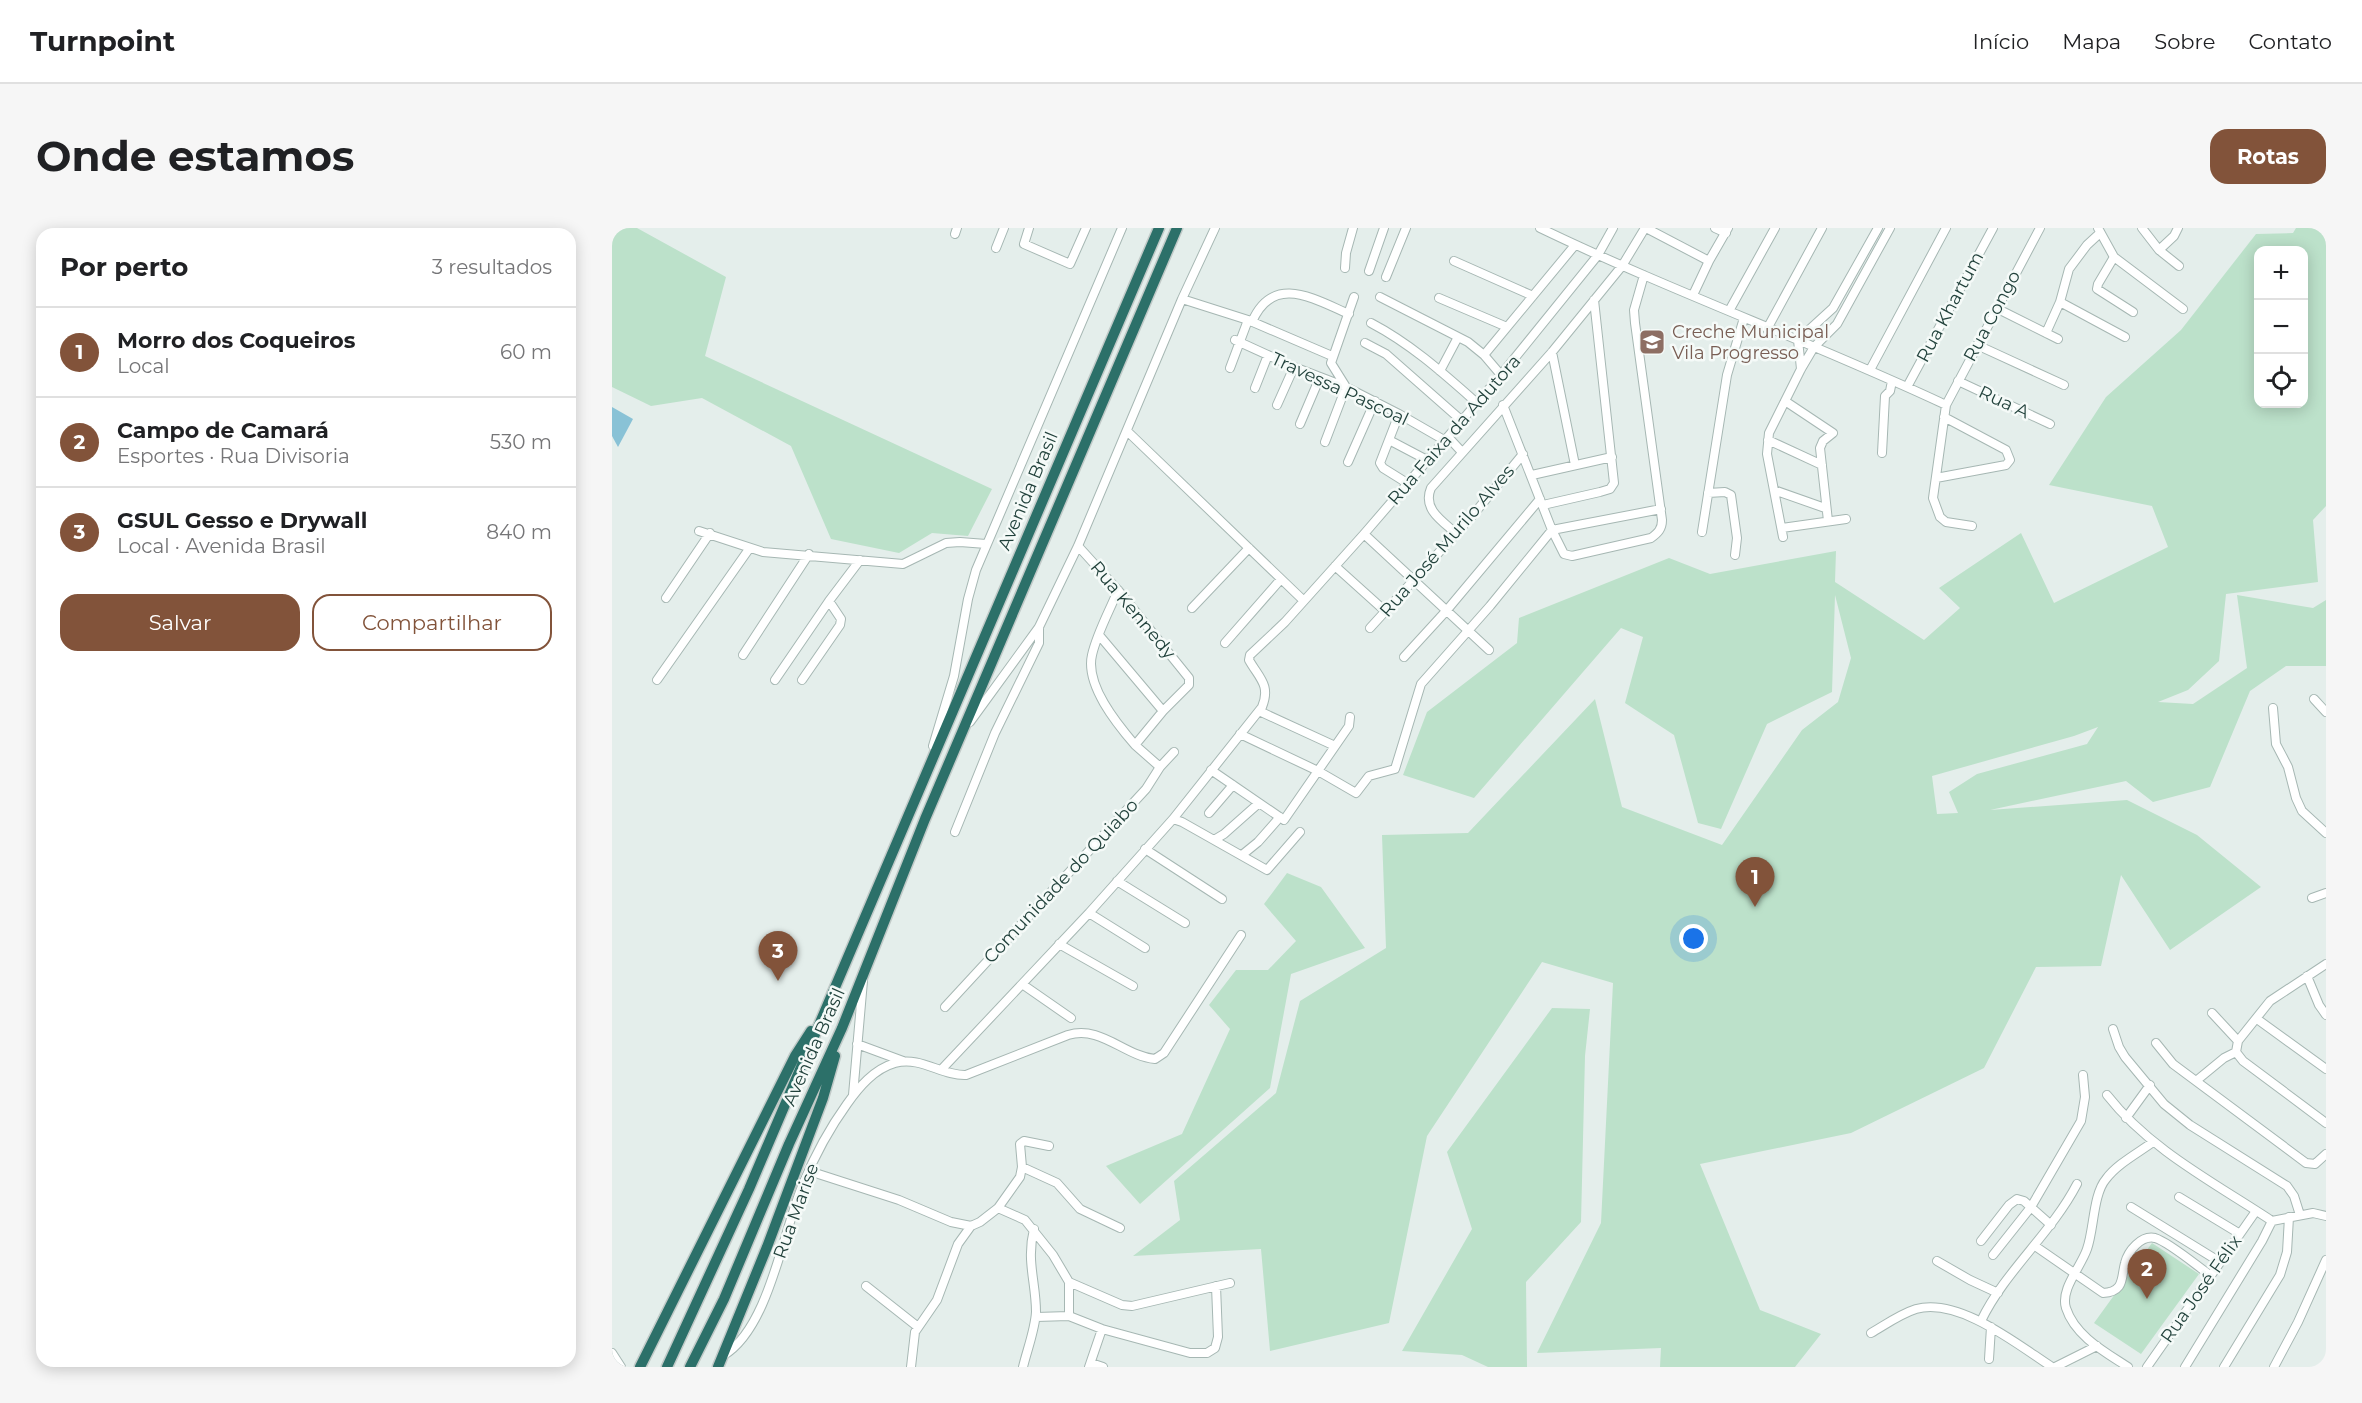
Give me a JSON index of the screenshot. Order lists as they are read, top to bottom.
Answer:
{
  "streets": {
    "highway": ["Avenida Brasil"],
    "street": [
      "Rua Khartum",
      "Rua Congo",
      "Travessa Pascoal",
      "Rua A",
      "Rua Faixa da Adutora",
      "Rua José Murilo Alves",
      "Rua Kennedy",
      "Comunidade do Quiabo",
      "Rua Marise",
      "Rua José Félix"
    ]
  },
  "crossings": [
    ["Rua Congo", "Rua A"],
    ["Travessa Pascoal", "Rua Faixa da Adutora"],
    ["Rua Faixa da Adutora", "Rua José Murilo Alves"],
    ["Avenida Brasil", "Rua Kennedy"]
  ],
  "places": {
    "school or university": ["Creche Municipal Vila Progresso"]
  },
  "page": {
    "header": "Turnpoint",
    "nav": [
      "Início",
      "Mapa",
      "Sobre",
      "Contato"
    ],
    "buttons": [
      "Rotas",
      ["Salvar", "Compartilhar"]
    ],
    "title": "Onde estamos",
    "heading": ["Por perto", "3 resultados"],
    "map_buttons": ["+", "−"],
    "list": [
      {
        "mark": "1",
        "name": "Morro dos Coqueiros",
        "note": "Local",
        "value": "60 m"
      },
      {
        "mark": "2",
        "name": "Campo de Camará",
        "note": "Esportes · Rua Divisoria",
        "value": "530 m"
      },
      {
        "mark": "3",
        "name": "GSUL Gesso e Drywall",
        "note": "Local · Avenida Brasil",
        "value": "840 m"
      }
    ],
    "pins": ["1", "3", "2"]
  }
}
